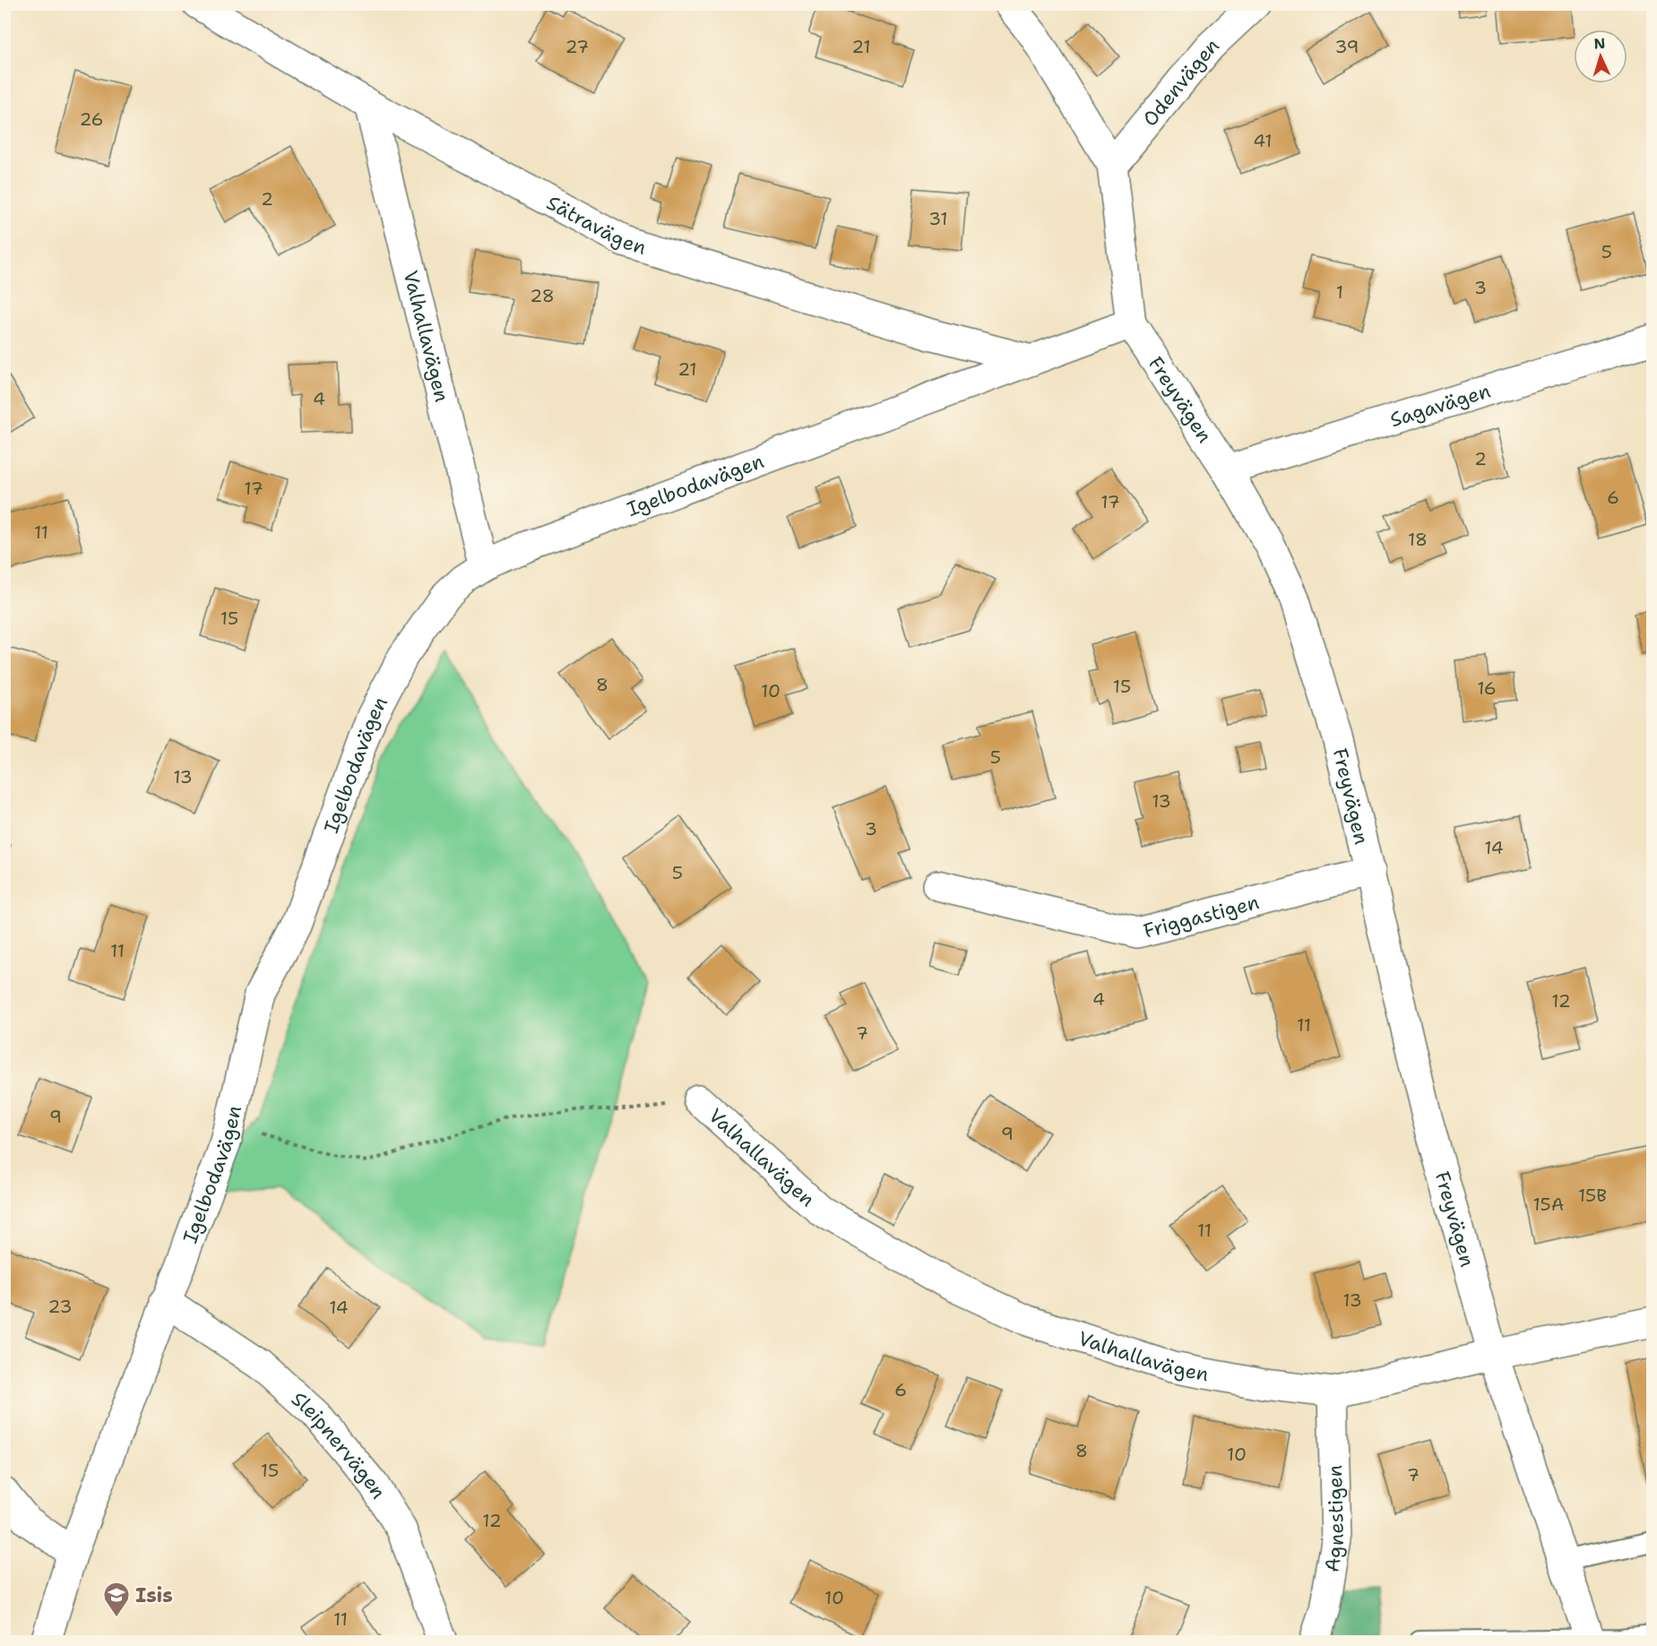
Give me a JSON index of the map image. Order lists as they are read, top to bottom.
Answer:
{
  "streets": {
    "street": [
      "Odenvägen",
      "Sätravägen",
      "Valhallavägen",
      "Freyvägen",
      "Sagavägen",
      "Igelbodavägen",
      "Friggastigen",
      "Sleipnervägen",
      "Agnestigen"
    ]
  },
  "crossings": [
    ["Odenvägen", "Freyvägen"],
    ["Sätravägen", "Valhallavägen"],
    ["Sätravägen", "Igelbodavägen"],
    ["Valhallavägen", "Freyvägen"],
    ["Valhallavägen", "Igelbodavägen"],
    ["Valhallavägen", "Agnestigen"],
    ["Freyvägen", "Sagavägen"],
    ["Freyvägen", "Igelbodavägen"],
    ["Freyvägen", "Friggastigen"],
    ["Igelbodavägen", "Sleipnervägen"]
  ],
  "places": {
    "school or university": ["Isis"]
  },
  "house_numbers": [
    "27",
    "21",
    "39",
    "26",
    "41",
    "2",
    "31",
    "5",
    "3",
    "1",
    "28",
    "21",
    "4",
    "2",
    "17",
    "6",
    "17",
    "11",
    "18",
    "15",
    "8",
    "15",
    "16",
    "10",
    "5",
    "13",
    "13",
    "3",
    "14",
    "5",
    "11",
    "4",
    "12",
    "11",
    "7",
    "9",
    "9",
    "15B",
    "15A",
    "11",
    "13",
    "23",
    "14",
    "6",
    "8",
    "10",
    "15",
    "7",
    "12",
    "10",
    "11"
  ],
  "north": "top"
}
